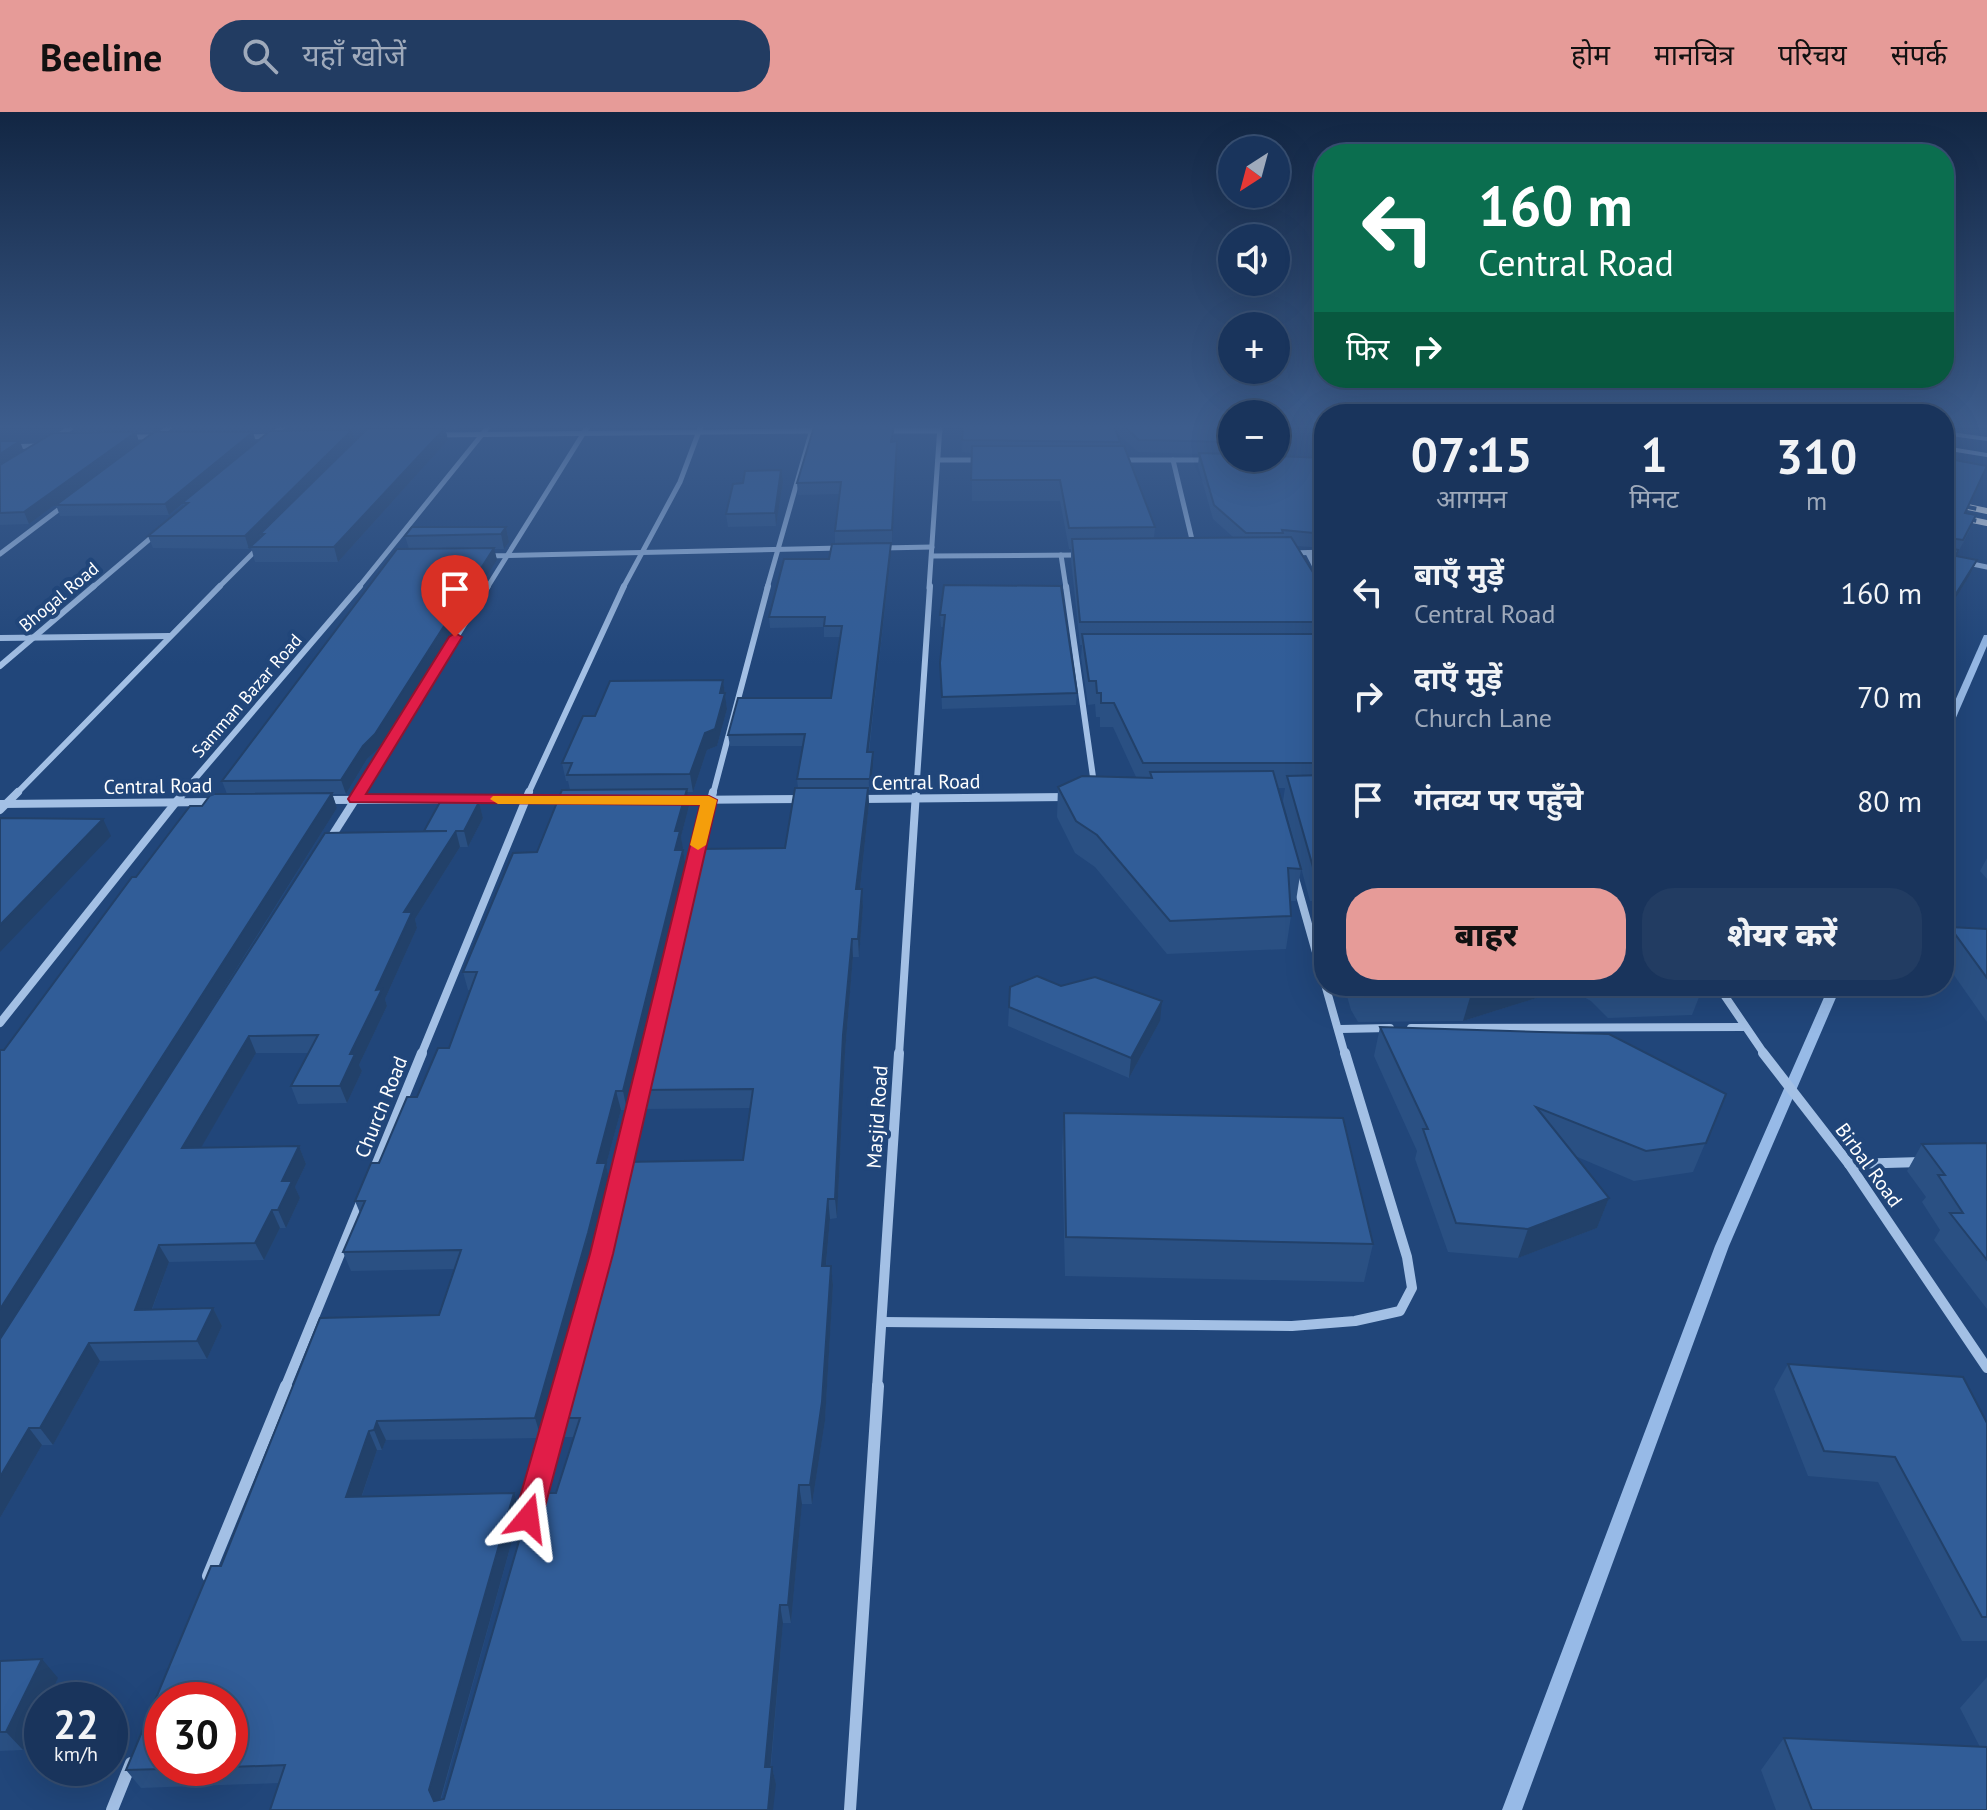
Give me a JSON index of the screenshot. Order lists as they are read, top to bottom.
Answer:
{
  "streets": {
    "street": [
      "Bhogal Road",
      "Samman Bazar Road",
      "Central Road",
      "Church Road",
      "Masjid Road",
      "Birbal Road"
    ]
  },
  "crossings": [
    ["Samman Bazar Road", "Central Road"],
    ["Central Road", "Masjid Road"]
  ],
  "north": "bottom left",
  "page": {
    "header": "Beeline",
    "search": "यहाँ खोजें",
    "nav": [
      "होम",
      "मानचित्र",
      "परिचय",
      "संपर्क"
    ],
    "map_buttons": ["+", "−"],
    "turn": ["160 m", "Central Road"],
    "then": "फिर",
    "eta": [
      "07:15",
      "आगमन",
      "1",
      "मिनट",
      "310",
      "m"
    ],
    "list": [
      {
        "name": "बाएँ मुड़ें",
        "note": "Central Road",
        "value": "160 m"
      },
      {
        "name": "दाएँ मुड़ें",
        "note": "Church Lane",
        "value": "70 m"
      },
      {
        "name": "गंतव्य पर पहुँचे",
        "value": "80 m"
      }
    ],
    "buttons": ["बाहर", "शेयर करें"],
    "speed": "22 km/h",
    "limit": "30"
  }
}
